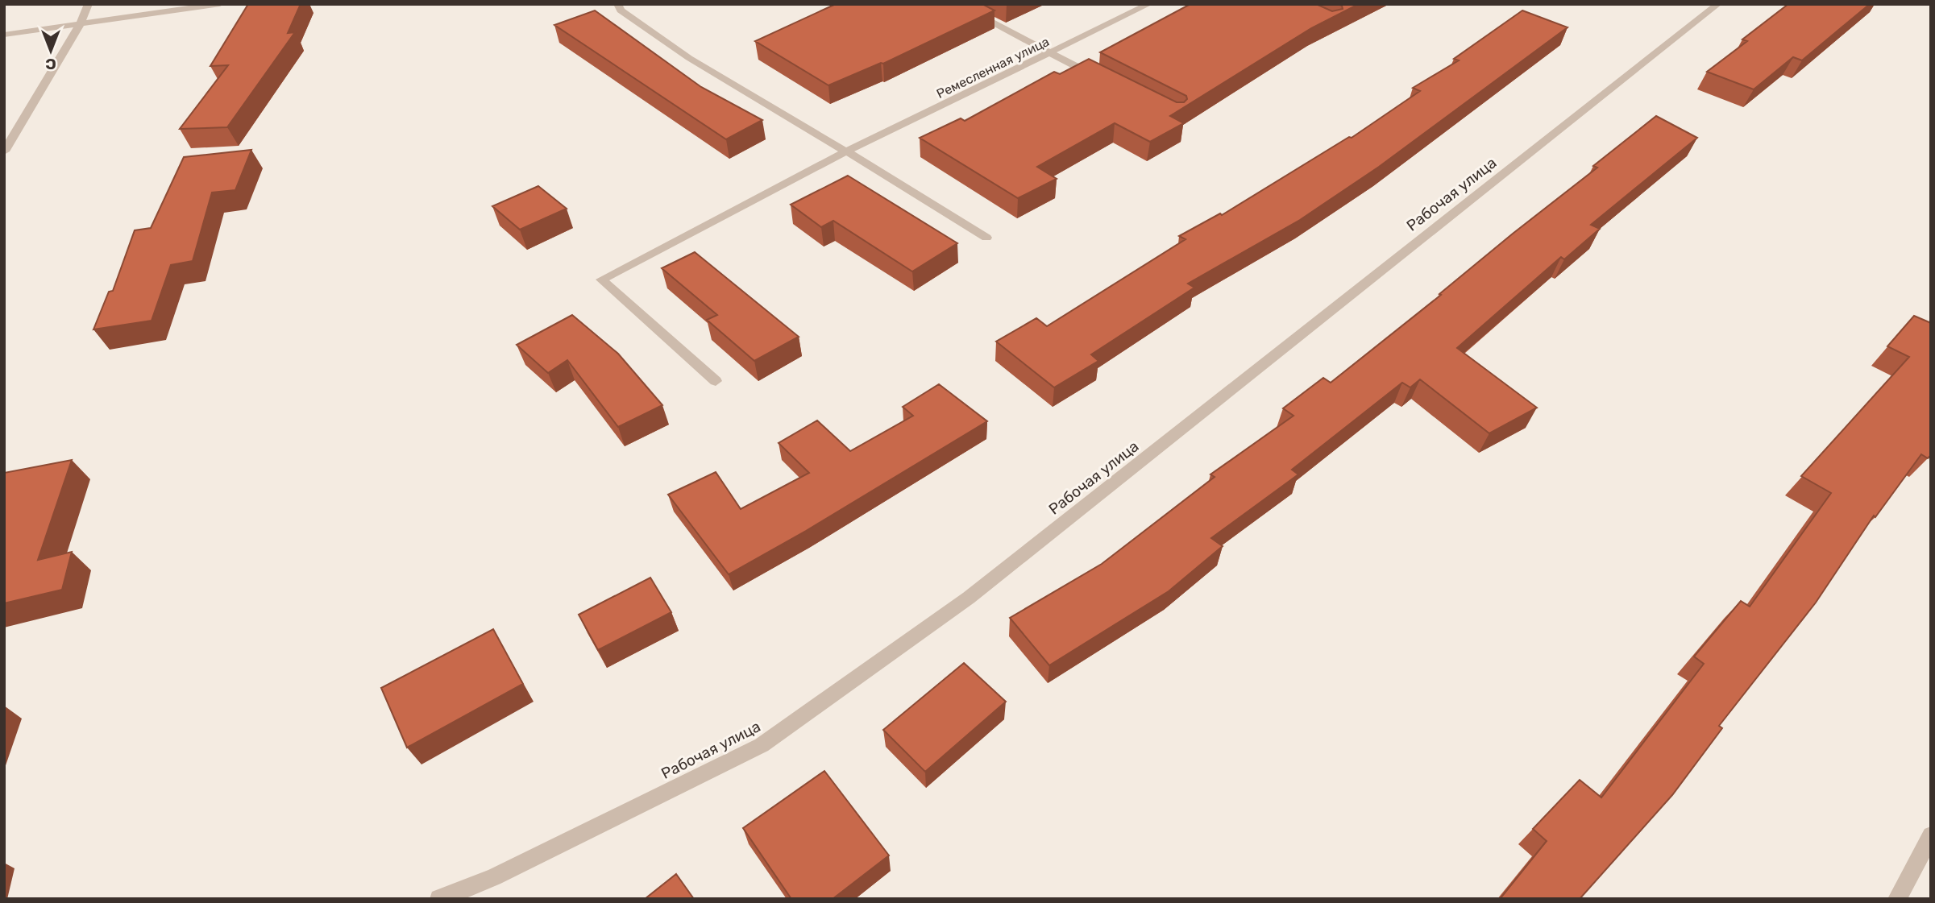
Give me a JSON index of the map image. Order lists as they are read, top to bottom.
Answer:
{
  "streets": {
    "street": ["Ремесленная улица", "Рабочая улица"]
  },
  "north": "bottom"
}
